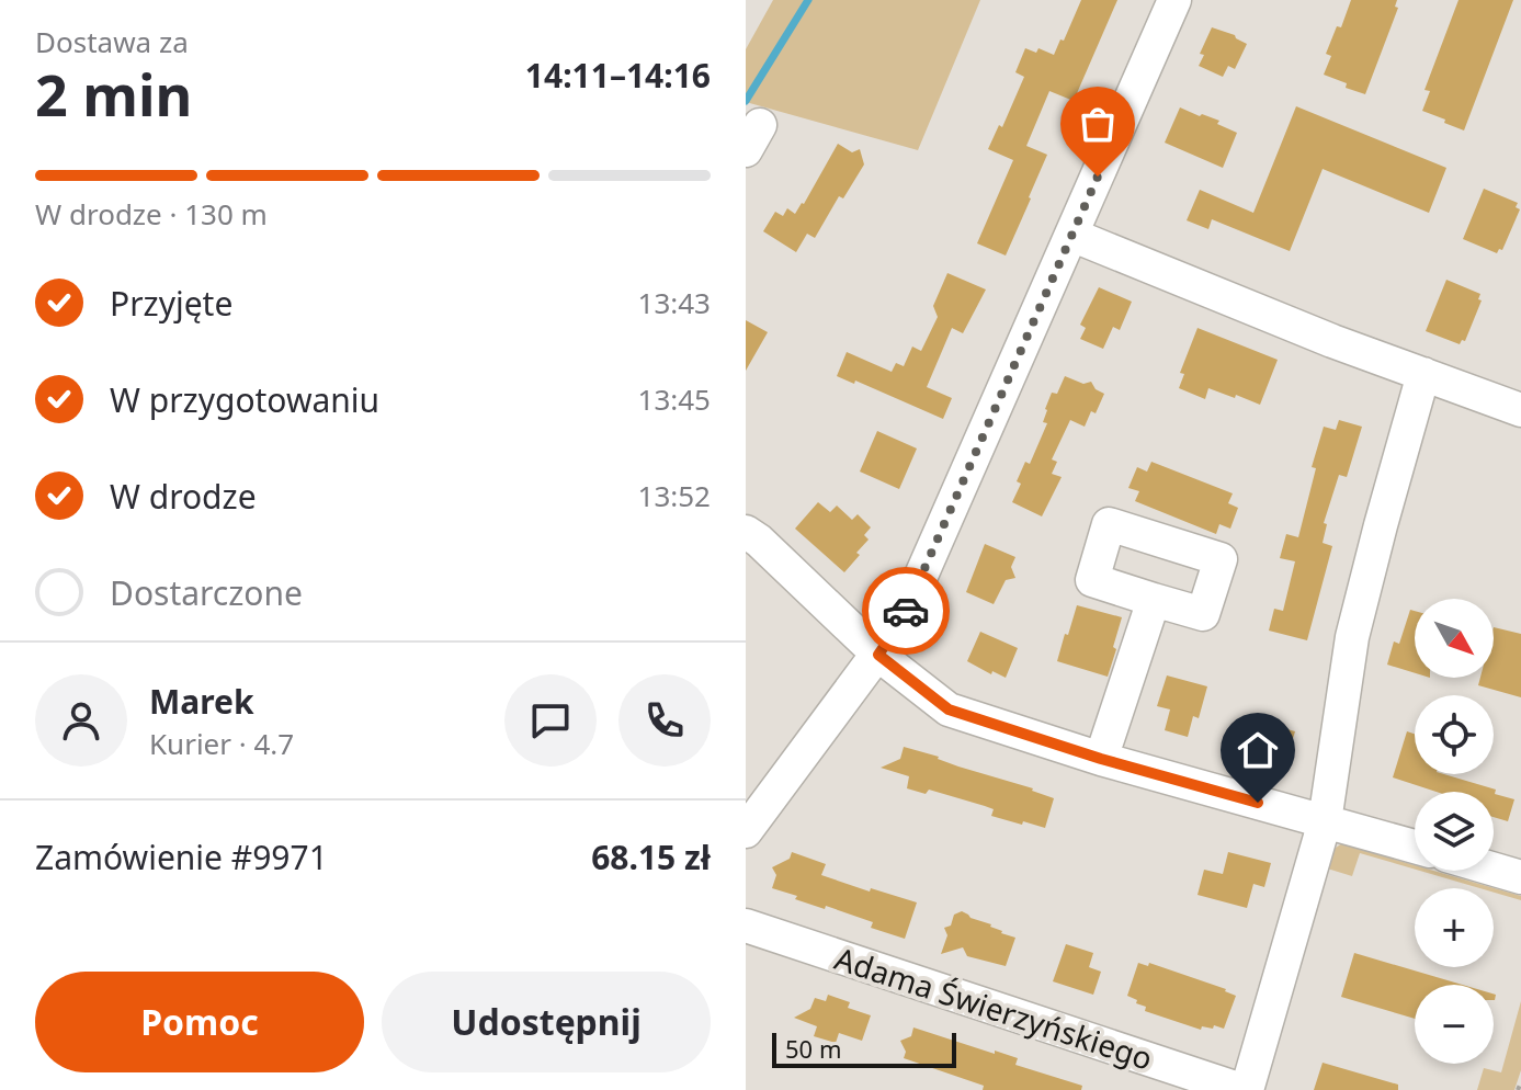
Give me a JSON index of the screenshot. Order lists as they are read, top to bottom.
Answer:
{
  "streets": {
    "street": ["Adama Świerzyńskiego"]
  },
  "scale_bar": "50 m",
  "north": "bottom right",
  "page": {
    "heading": ["2 min", "Dostawa za", "14:11–14:16"],
    "panel": [
      "Marek",
      "Kurier · 4.7",
      "Zamówienie #9971",
      "68.15 zł"
    ],
    "bar": "W drodze · 130 m",
    "list": [
      ["Przyjęte", "13:43"],
      ["W przygotowaniu", "13:45"],
      ["W drodze", "13:52"],
      "Dostarczone"
    ],
    "map_buttons": ["+", "−"],
    "buttons": ["Pomoc", "Udostępnij"],
    "scale": "50 m"
  }
}
